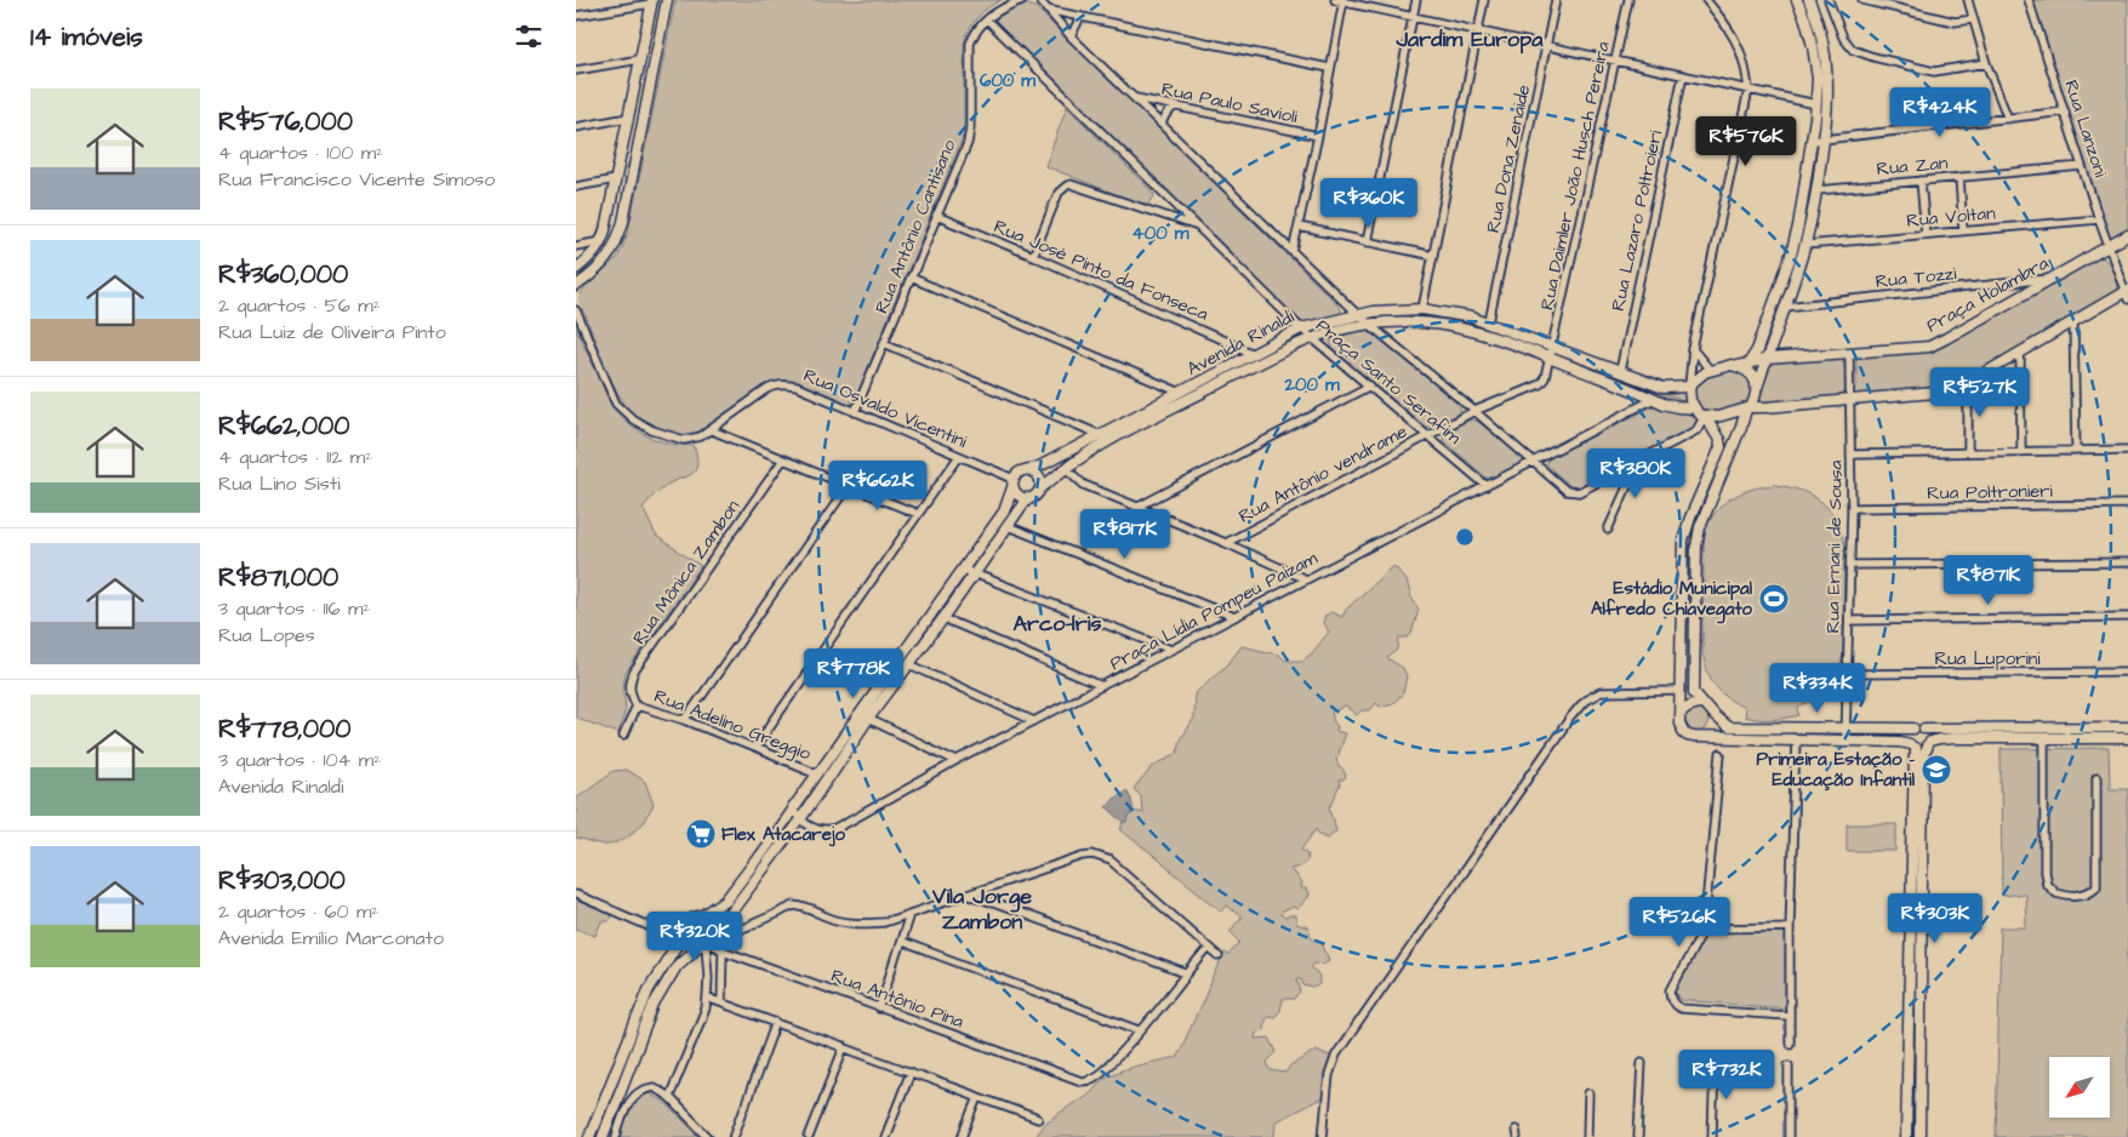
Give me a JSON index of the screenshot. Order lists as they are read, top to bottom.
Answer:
{
  "streets": {
    "main road": ["Praça Holambra", "Avenida Rinaldi"],
    "street": [
      "Rua Paulo Savioli",
      "Rua Lanzoni",
      "Rua Dona Zenaide",
      "Rua Zan",
      "Rua Daimler João Husch Pereira",
      "Rua Voltan",
      "Rua Lazaro Poltroieri",
      "Rua Antônio Cantisano",
      "Rua José Pinto da Fonseca",
      "Rua Tozzi",
      "Praça Santo Serafim",
      "Rua Osvaldo Vicentini",
      "Rua Antônio vendrame",
      "Rua Poltronieri",
      "Rua Ernani de Sousa",
      "Rua Mônica Zambon",
      "Praça Lídia Pompeu Paizam",
      "Rua Luporini",
      "Rua Adelino Greggio",
      "Rua Antônio Pina"
    ]
  },
  "crossings": [
    ["Rua Paulo Savioli", "Praça Santo Serafim"],
    ["Rua Lanzoni", "Rua Zan"],
    ["Rua Lanzoni", "Rua Voltan"],
    ["Rua Lanzoni", "Praça Holambra"],
    ["Rua Dona Zenaide", "Avenida Rinaldi"],
    ["Rua Daimler João Husch Pereira", "Avenida Rinaldi"],
    ["Rua Daimler João Husch Pereira", "Rua Antônio vendrame"],
    ["Rua Lazaro Poltroieri", "Avenida Rinaldi"],
    ["Rua Antônio Cantisano", "Rua José Pinto da Fonseca"],
    ["Rua Antônio Cantisano", "Praça Santo Serafim"],
    ["Rua Antônio Cantisano", "Rua Osvaldo Vicentini"],
    ["Rua José Pinto da Fonseca", "Avenida Rinaldi"],
    ["Rua Tozzi", "Praça Holambra"],
    ["Praça Holambra", "Avenida Rinaldi"],
    ["Praça Holambra", "Rua Ernani de Sousa"],
    ["Avenida Rinaldi", "Praça Santo Serafim"],
    ["Avenida Rinaldi", "Rua Osvaldo Vicentini"],
    ["Avenida Rinaldi", "Rua Antônio vendrame"],
    ["Avenida Rinaldi", "Praça Lídia Pompeu Paizam"],
    ["Praça Santo Serafim", "Rua Antônio vendrame"],
    ["Praça Santo Serafim", "Praça Lídia Pompeu Paizam"],
    ["Rua Poltronieri", "Rua Ernani de Sousa"],
    ["Rua Ernani de Sousa", "Rua Luporini"],
    ["Rua Mônica Zambon", "Rua Adelino Greggio"]
  ],
  "districts": ["Jardim Europa", "Arco-Íris", "Vila Jorge Zambon"],
  "places": {
    "sports": ["Estádio Municipal Alfredo Chiavegato"],
    "school or university": ["Primeira Estação - Educação Infantil"],
    "supermarket": ["Flex Atacarejo"]
  },
  "north": "bottom left",
  "page": {
    "heading": "14 imóveis",
    "list": [
      {
        "name": "R$576,000",
        "note": "4 quartos · 100 m² · Rua Francisco Vicente Simoso"
      },
      {
        "name": "R$360,000",
        "note": "2 quartos · 56 m² · Rua Luiz de Oliveira Pinto"
      },
      {
        "name": "R$662,000",
        "note": "4 quartos · 112 m² · Rua Lino Sisti"
      },
      {
        "name": "R$871,000",
        "note": "3 quartos · 116 m² · Rua Lopes"
      },
      {
        "name": "R$778,000",
        "note": "3 quartos · 104 m² · Avenida Rinaldi"
      },
      {
        "name": "R$303,000",
        "note": "2 quartos · 60 m² · Avenida Emílio Marconato"
      }
    ],
    "price": [
      "R$424K",
      "R$576K",
      "R$360K",
      "R$527K",
      "R$380K",
      "R$662K",
      "R$817K",
      "R$871K",
      "R$778K",
      "R$334K",
      "R$303K",
      "R$526K",
      "R$320K",
      "R$732K"
    ]
  },
  "rings": ["600 m", "400 m", "200 m"]
}
